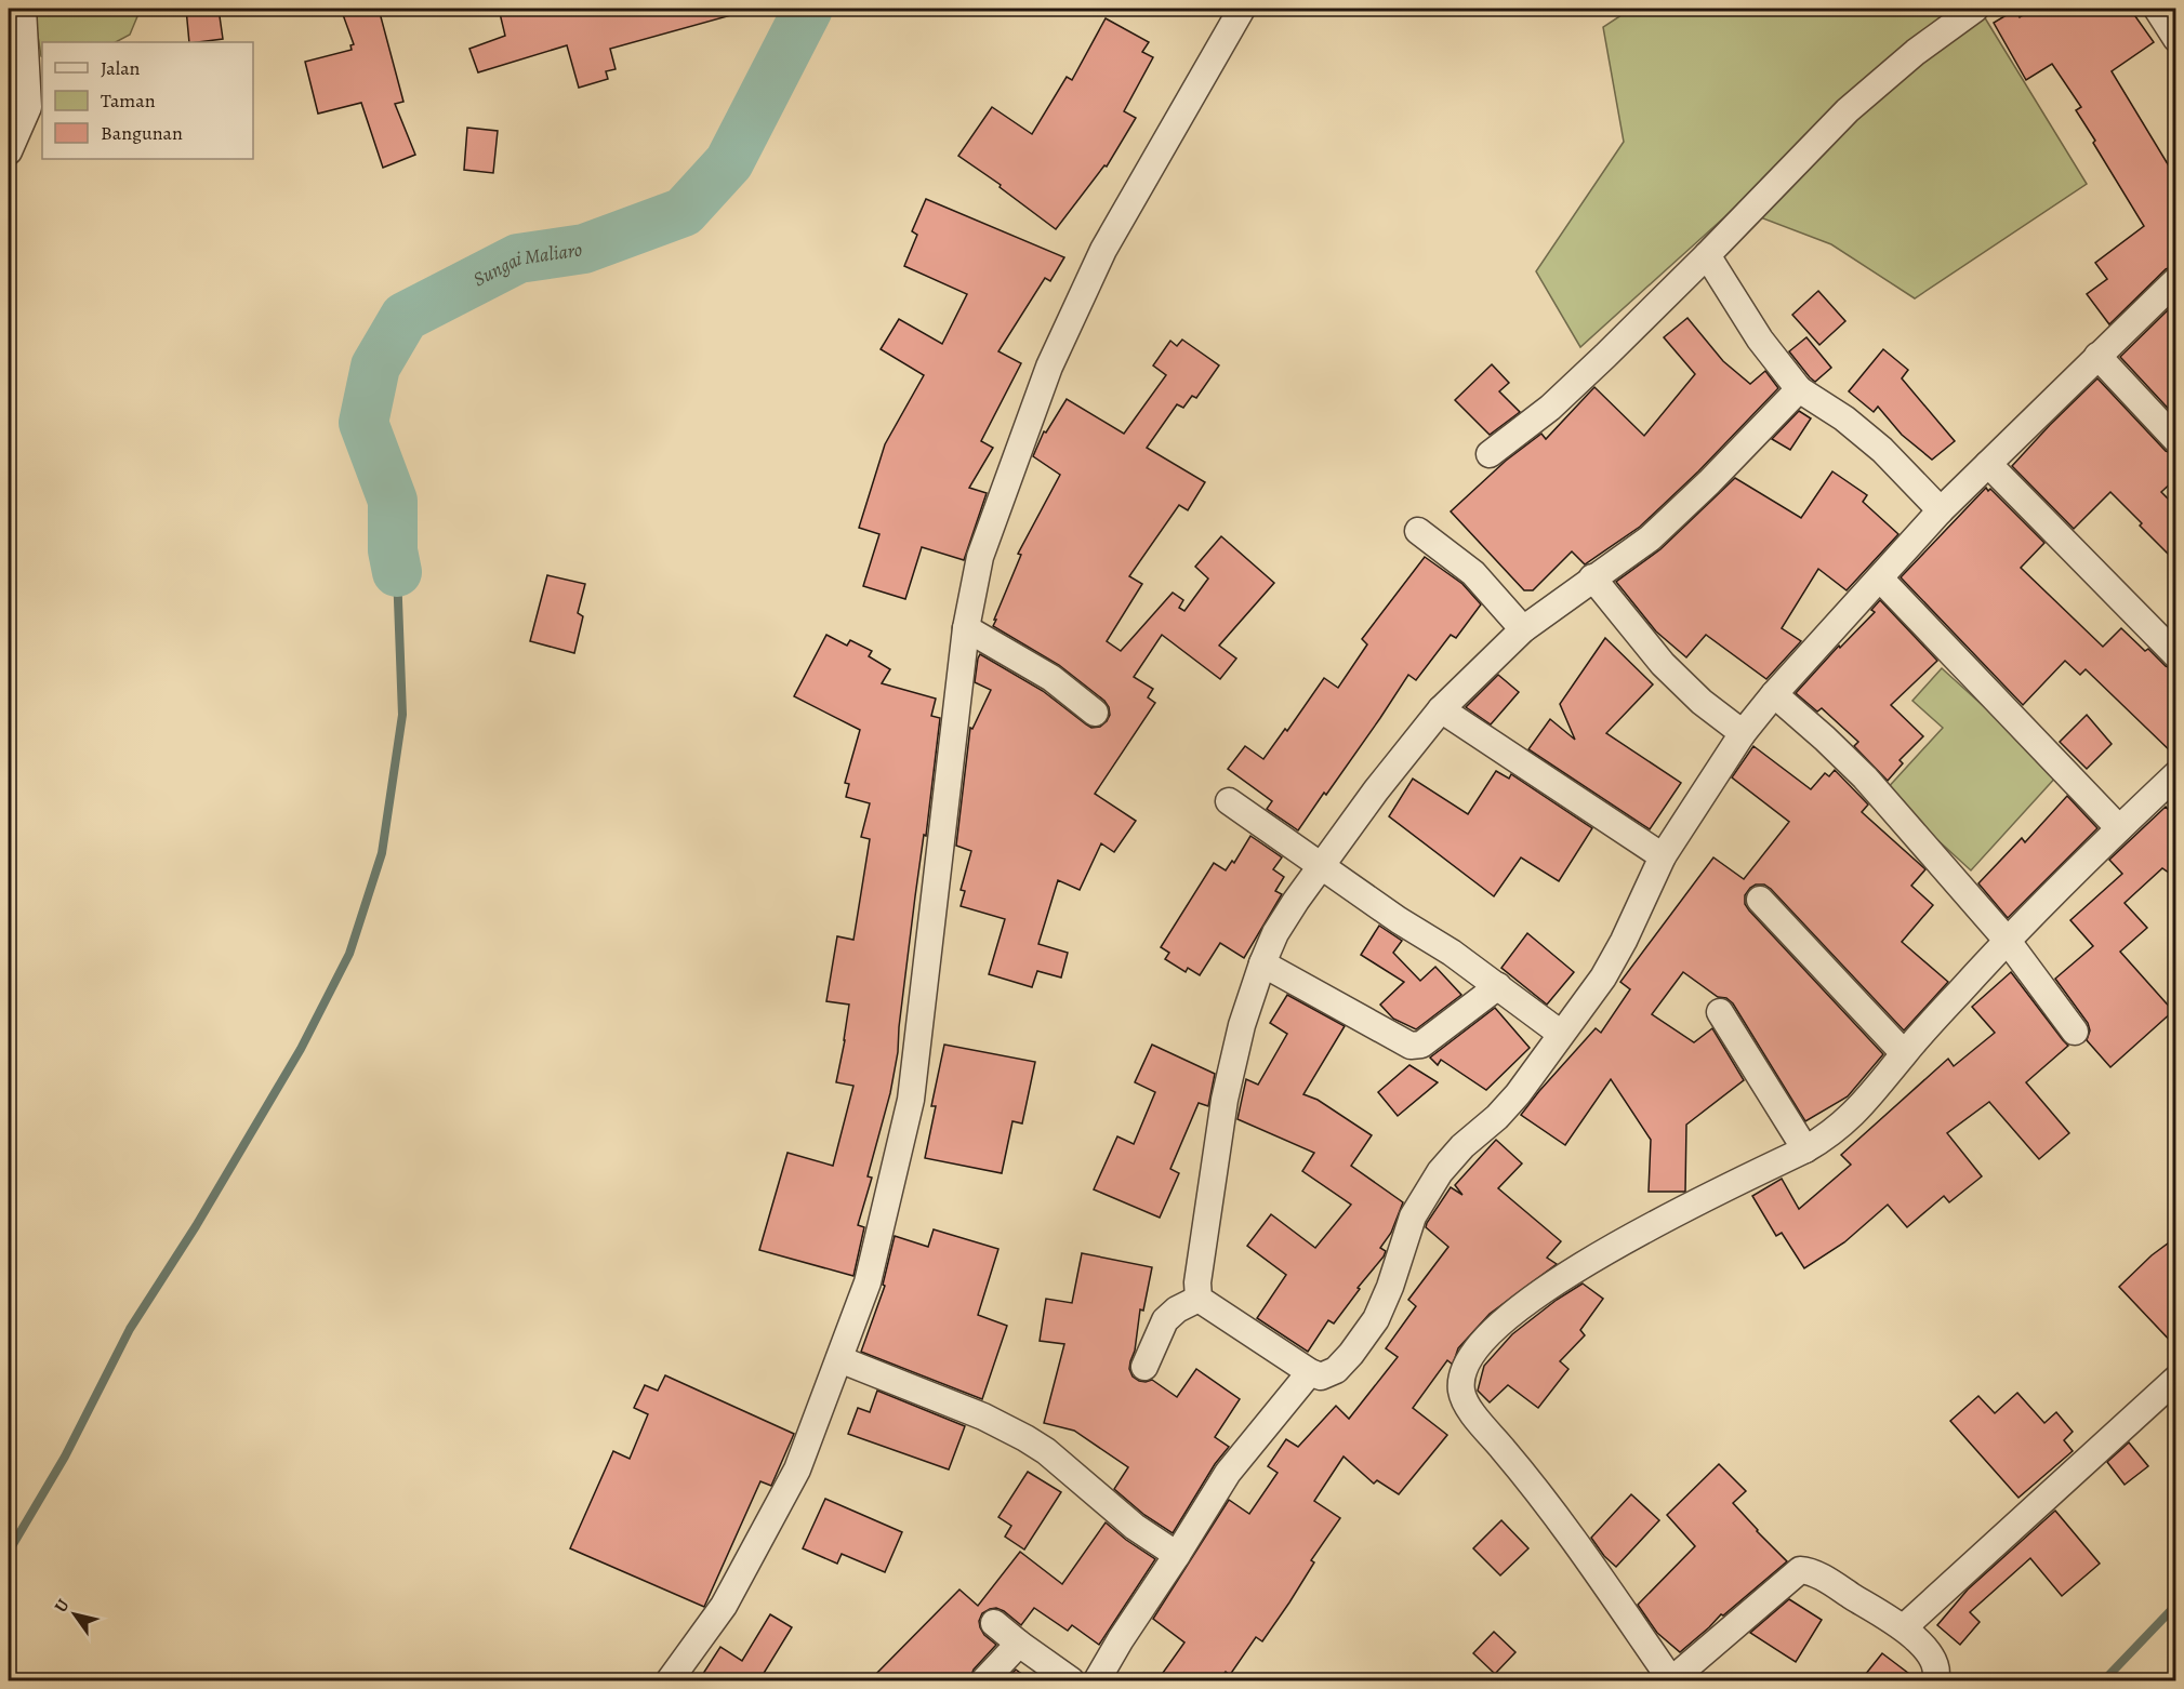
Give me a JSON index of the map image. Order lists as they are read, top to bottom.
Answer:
{
  "water": ["Sungai Maliaro"],
  "legend": ["Jalan", "Taman", "Bangunan"],
  "north": "top left"
}
